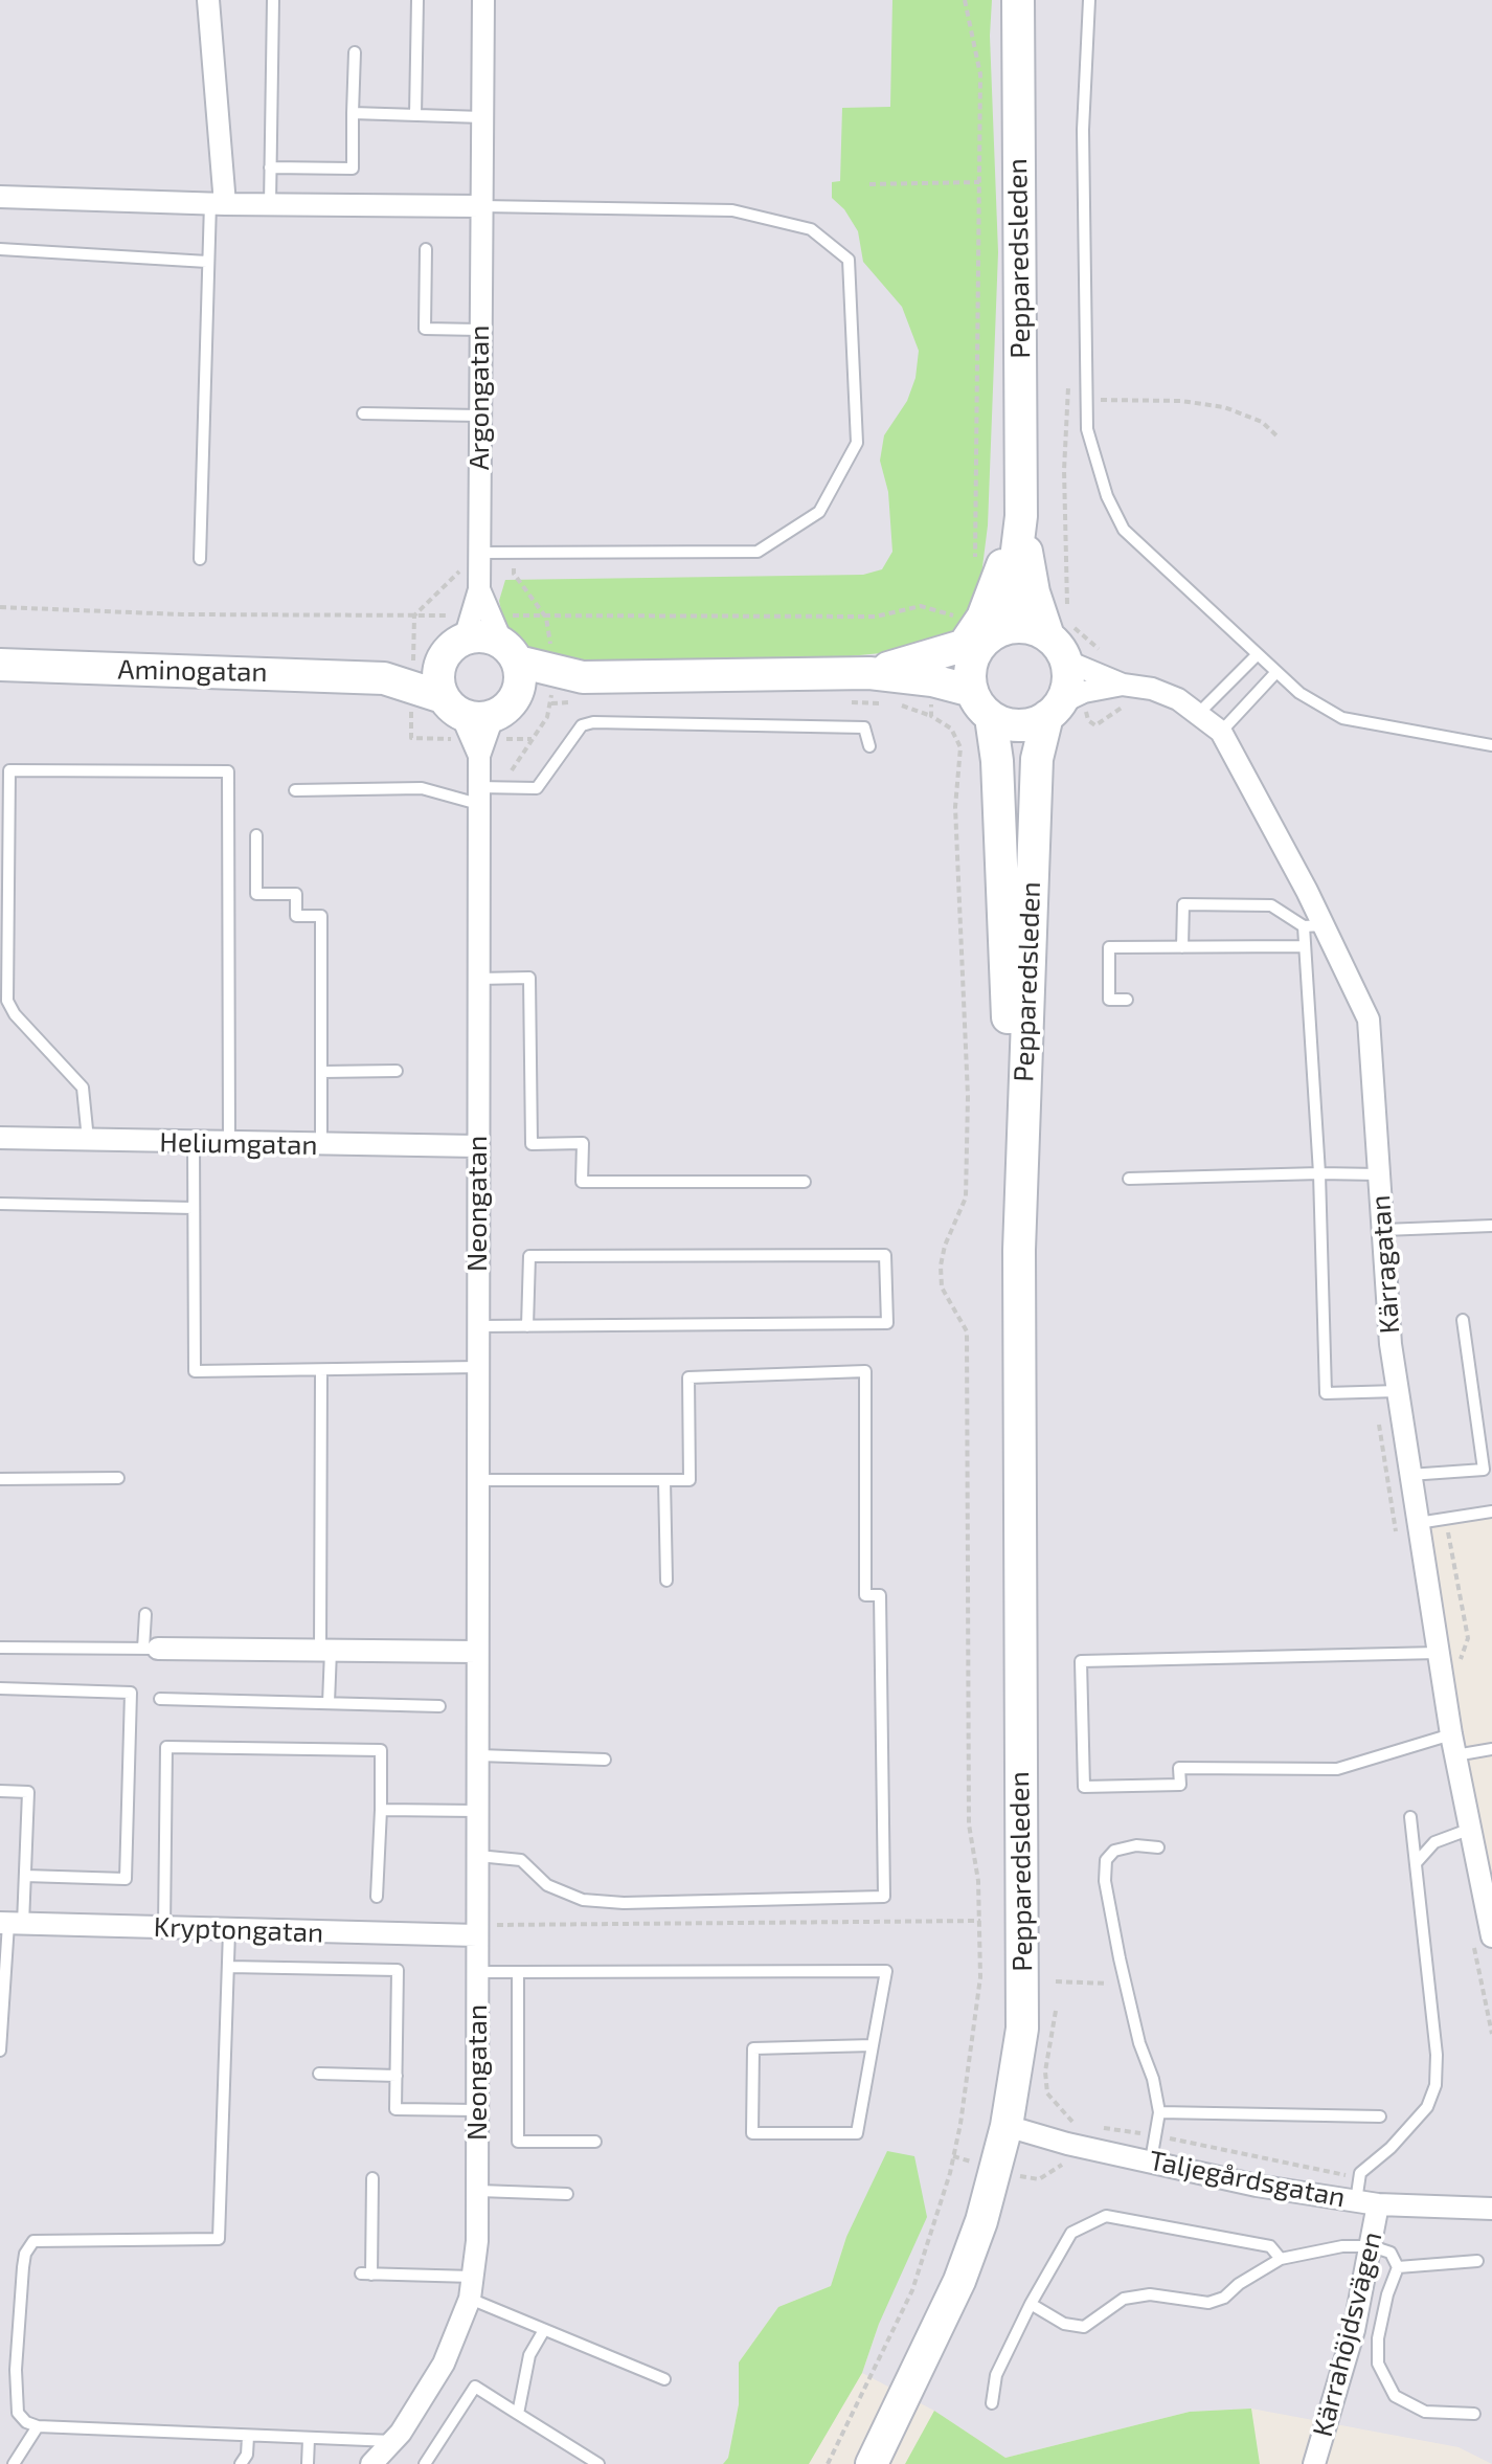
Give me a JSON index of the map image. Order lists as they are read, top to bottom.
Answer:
{
  "streets": {
    "street": [
      "Pepparedsleden",
      "Argongatan",
      "Aminogatan",
      "Heliumgatan",
      "Neongatan",
      "Kärragatan",
      "Kryptongatan",
      "Taljegårdsgatan",
      "Kärrahöjdsvägen"
    ]
  },
  "crossings": [
    ["Pepparedsleden", "Kärragatan"],
    ["Pepparedsleden", "Taljegårdsgatan"],
    ["Argongatan", "Aminogatan"],
    ["Argongatan", "Neongatan"],
    ["Aminogatan", "Neongatan"],
    ["Heliumgatan", "Neongatan"],
    ["Neongatan", "Kryptongatan"],
    ["Taljegårdsgatan", "Kärrahöjdsvägen"]
  ]
}
